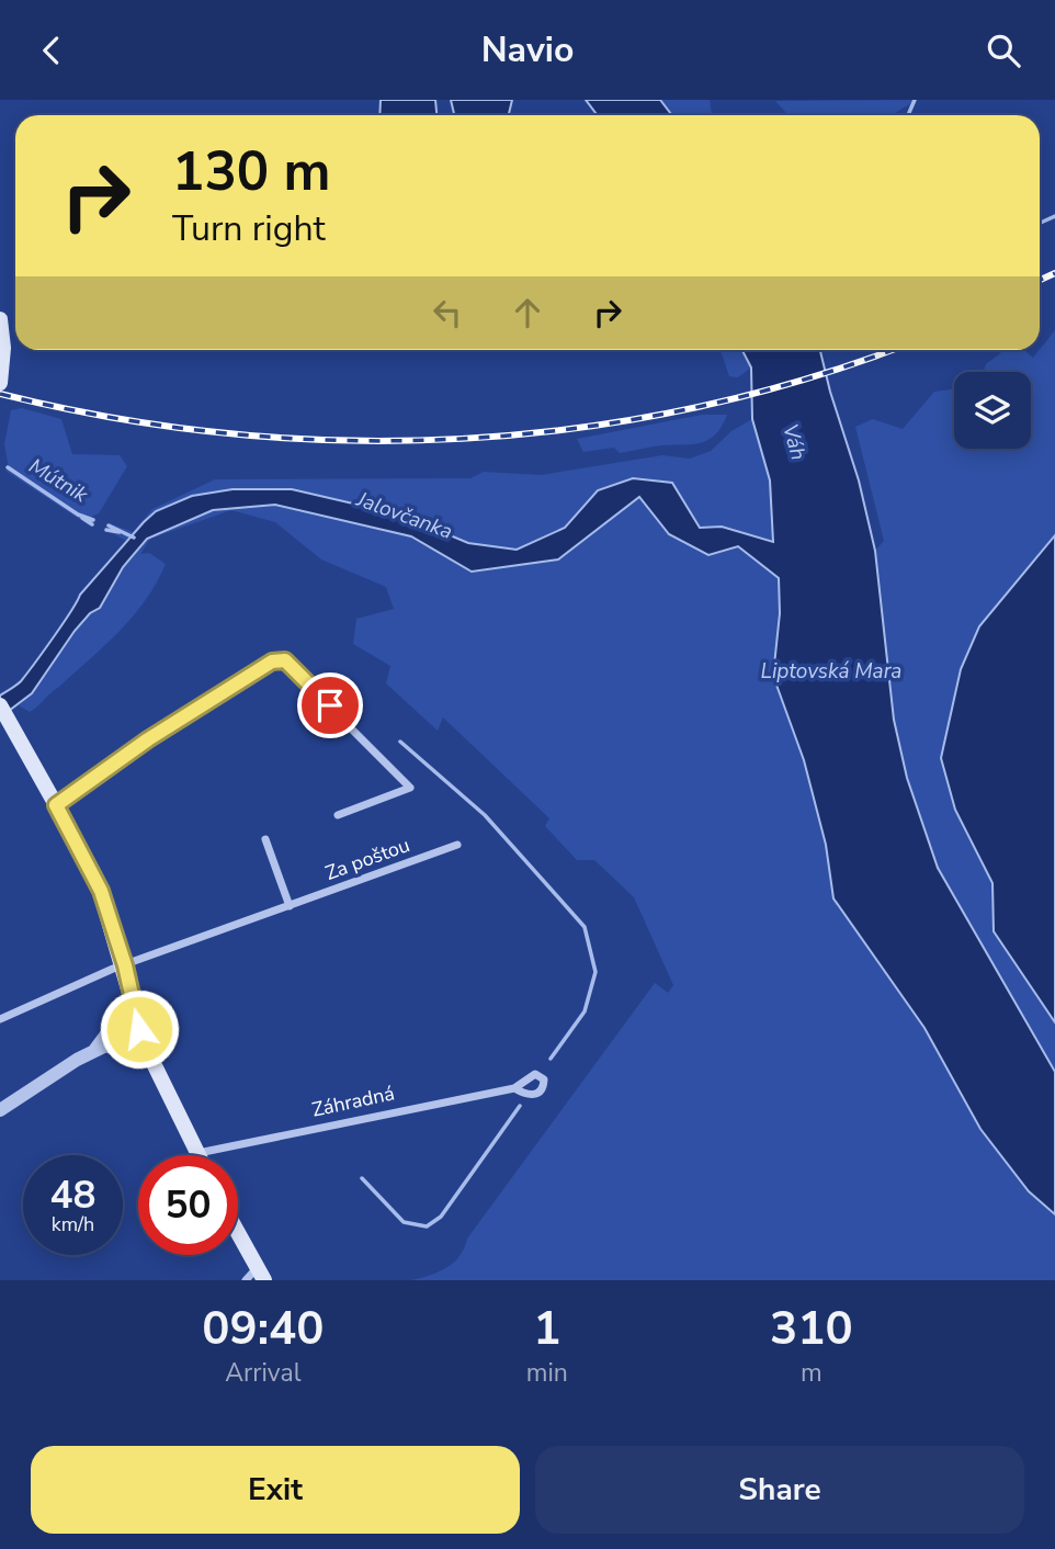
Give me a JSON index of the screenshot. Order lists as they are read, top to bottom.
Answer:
{
  "streets": {
    "street": ["Za poštou", "Záhradná"]
  },
  "water": [
    "Váh",
    "Mútnik",
    "Jalovčanka",
    "Liptovská Mara"
  ],
  "page": {
    "header": "Navio",
    "turn": ["130 m", "Turn right"],
    "speed": "48 km/h",
    "limit": "50",
    "eta": [
      "09:40",
      "Arrival",
      "1",
      "min",
      "310",
      "m"
    ],
    "buttons": ["Exit", "Share"]
  }
}
